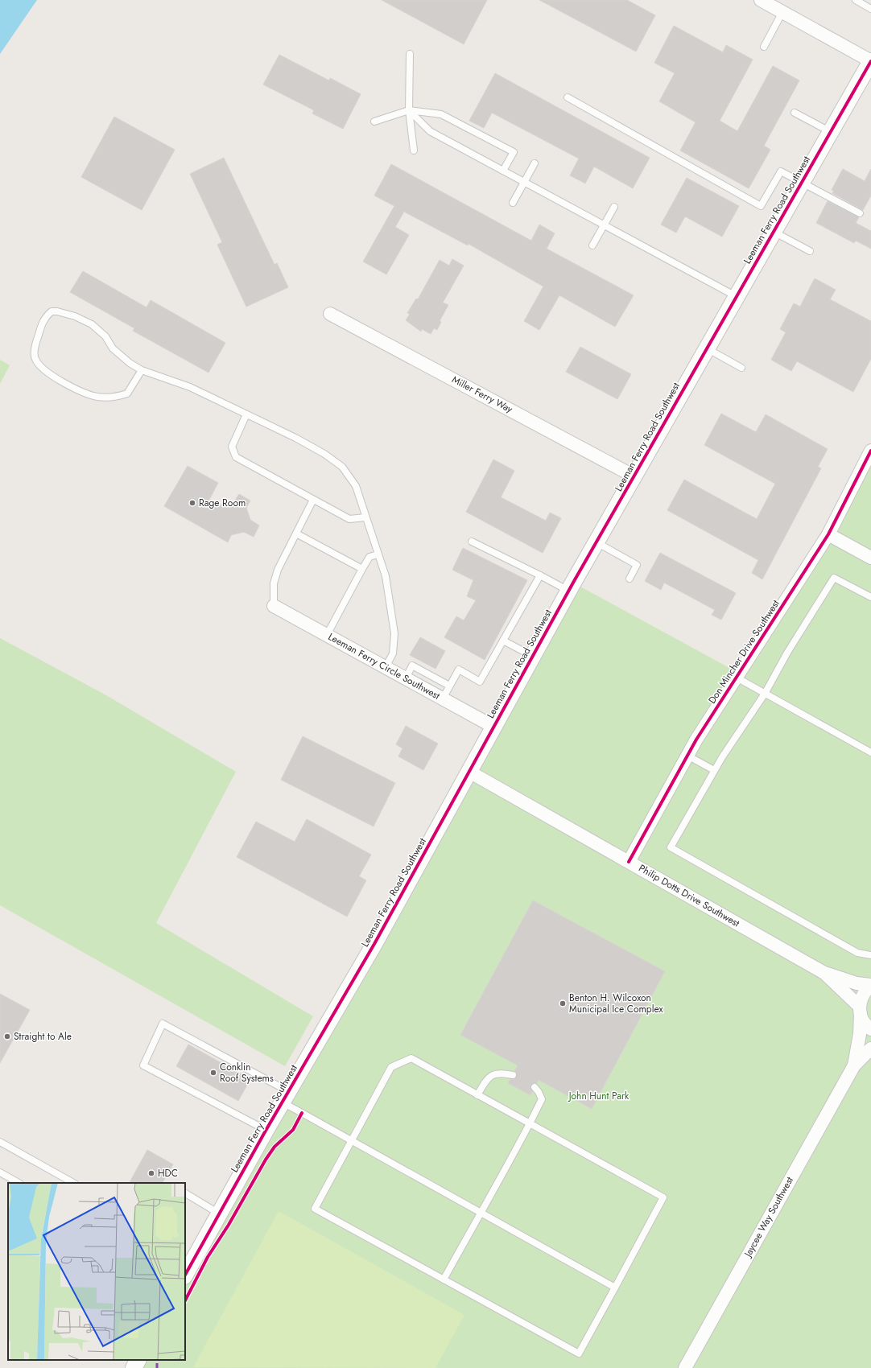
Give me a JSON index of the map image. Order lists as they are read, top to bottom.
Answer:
{
  "streets": {
    "street": [
      "Leeman Ferry Road Southwest",
      "Miller Ferry Way",
      "Don Mincher Drive Southwest",
      "Leeman Ferry Circle Southwest",
      "Philip Dotts Drive Southwest",
      "Jaycee Way Southwest"
    ]
  },
  "crossings": [
    ["Leeman Ferry Road Southwest", "Miller Ferry Way"],
    ["Leeman Ferry Road Southwest", "Leeman Ferry Circle Southwest"],
    ["Leeman Ferry Road Southwest", "Philip Dotts Drive Southwest"],
    ["Don Mincher Drive Southwest", "Philip Dotts Drive Southwest"],
    ["Philip Dotts Drive Southwest", "Jaycee Way Southwest"]
  ],
  "parks": ["John Hunt Park"],
  "places": [
    "Rage Room",
    "Benton H. Wilcoxon Municipal Ice Complex",
    "Straight to Ale",
    "Conklin Roof Systems",
    "HDC"
  ]
}
